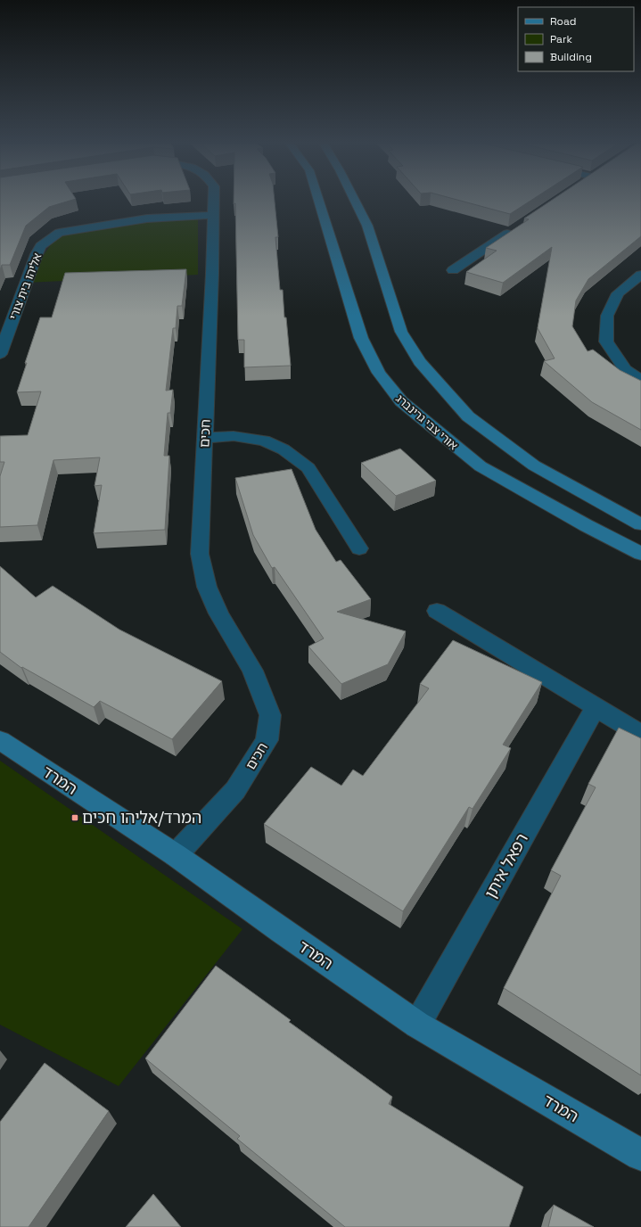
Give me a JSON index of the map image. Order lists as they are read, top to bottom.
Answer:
{
  "streets": {
    "main road": ["אורי צבי גרינברג", "המרד"],
    "street": ["אליהו בית צורי", "חכים", "רפאל איתן"]
  },
  "crossings": [
    ["אליהו בית צורי", "חכים"],
    ["חכים", "המרד"],
    ["המרד", "רפאל איתן"]
  ],
  "places": {
    "transit": ["המרד/אליהו חכים"]
  },
  "legend": ["Road", "Park", "Building"]
}
